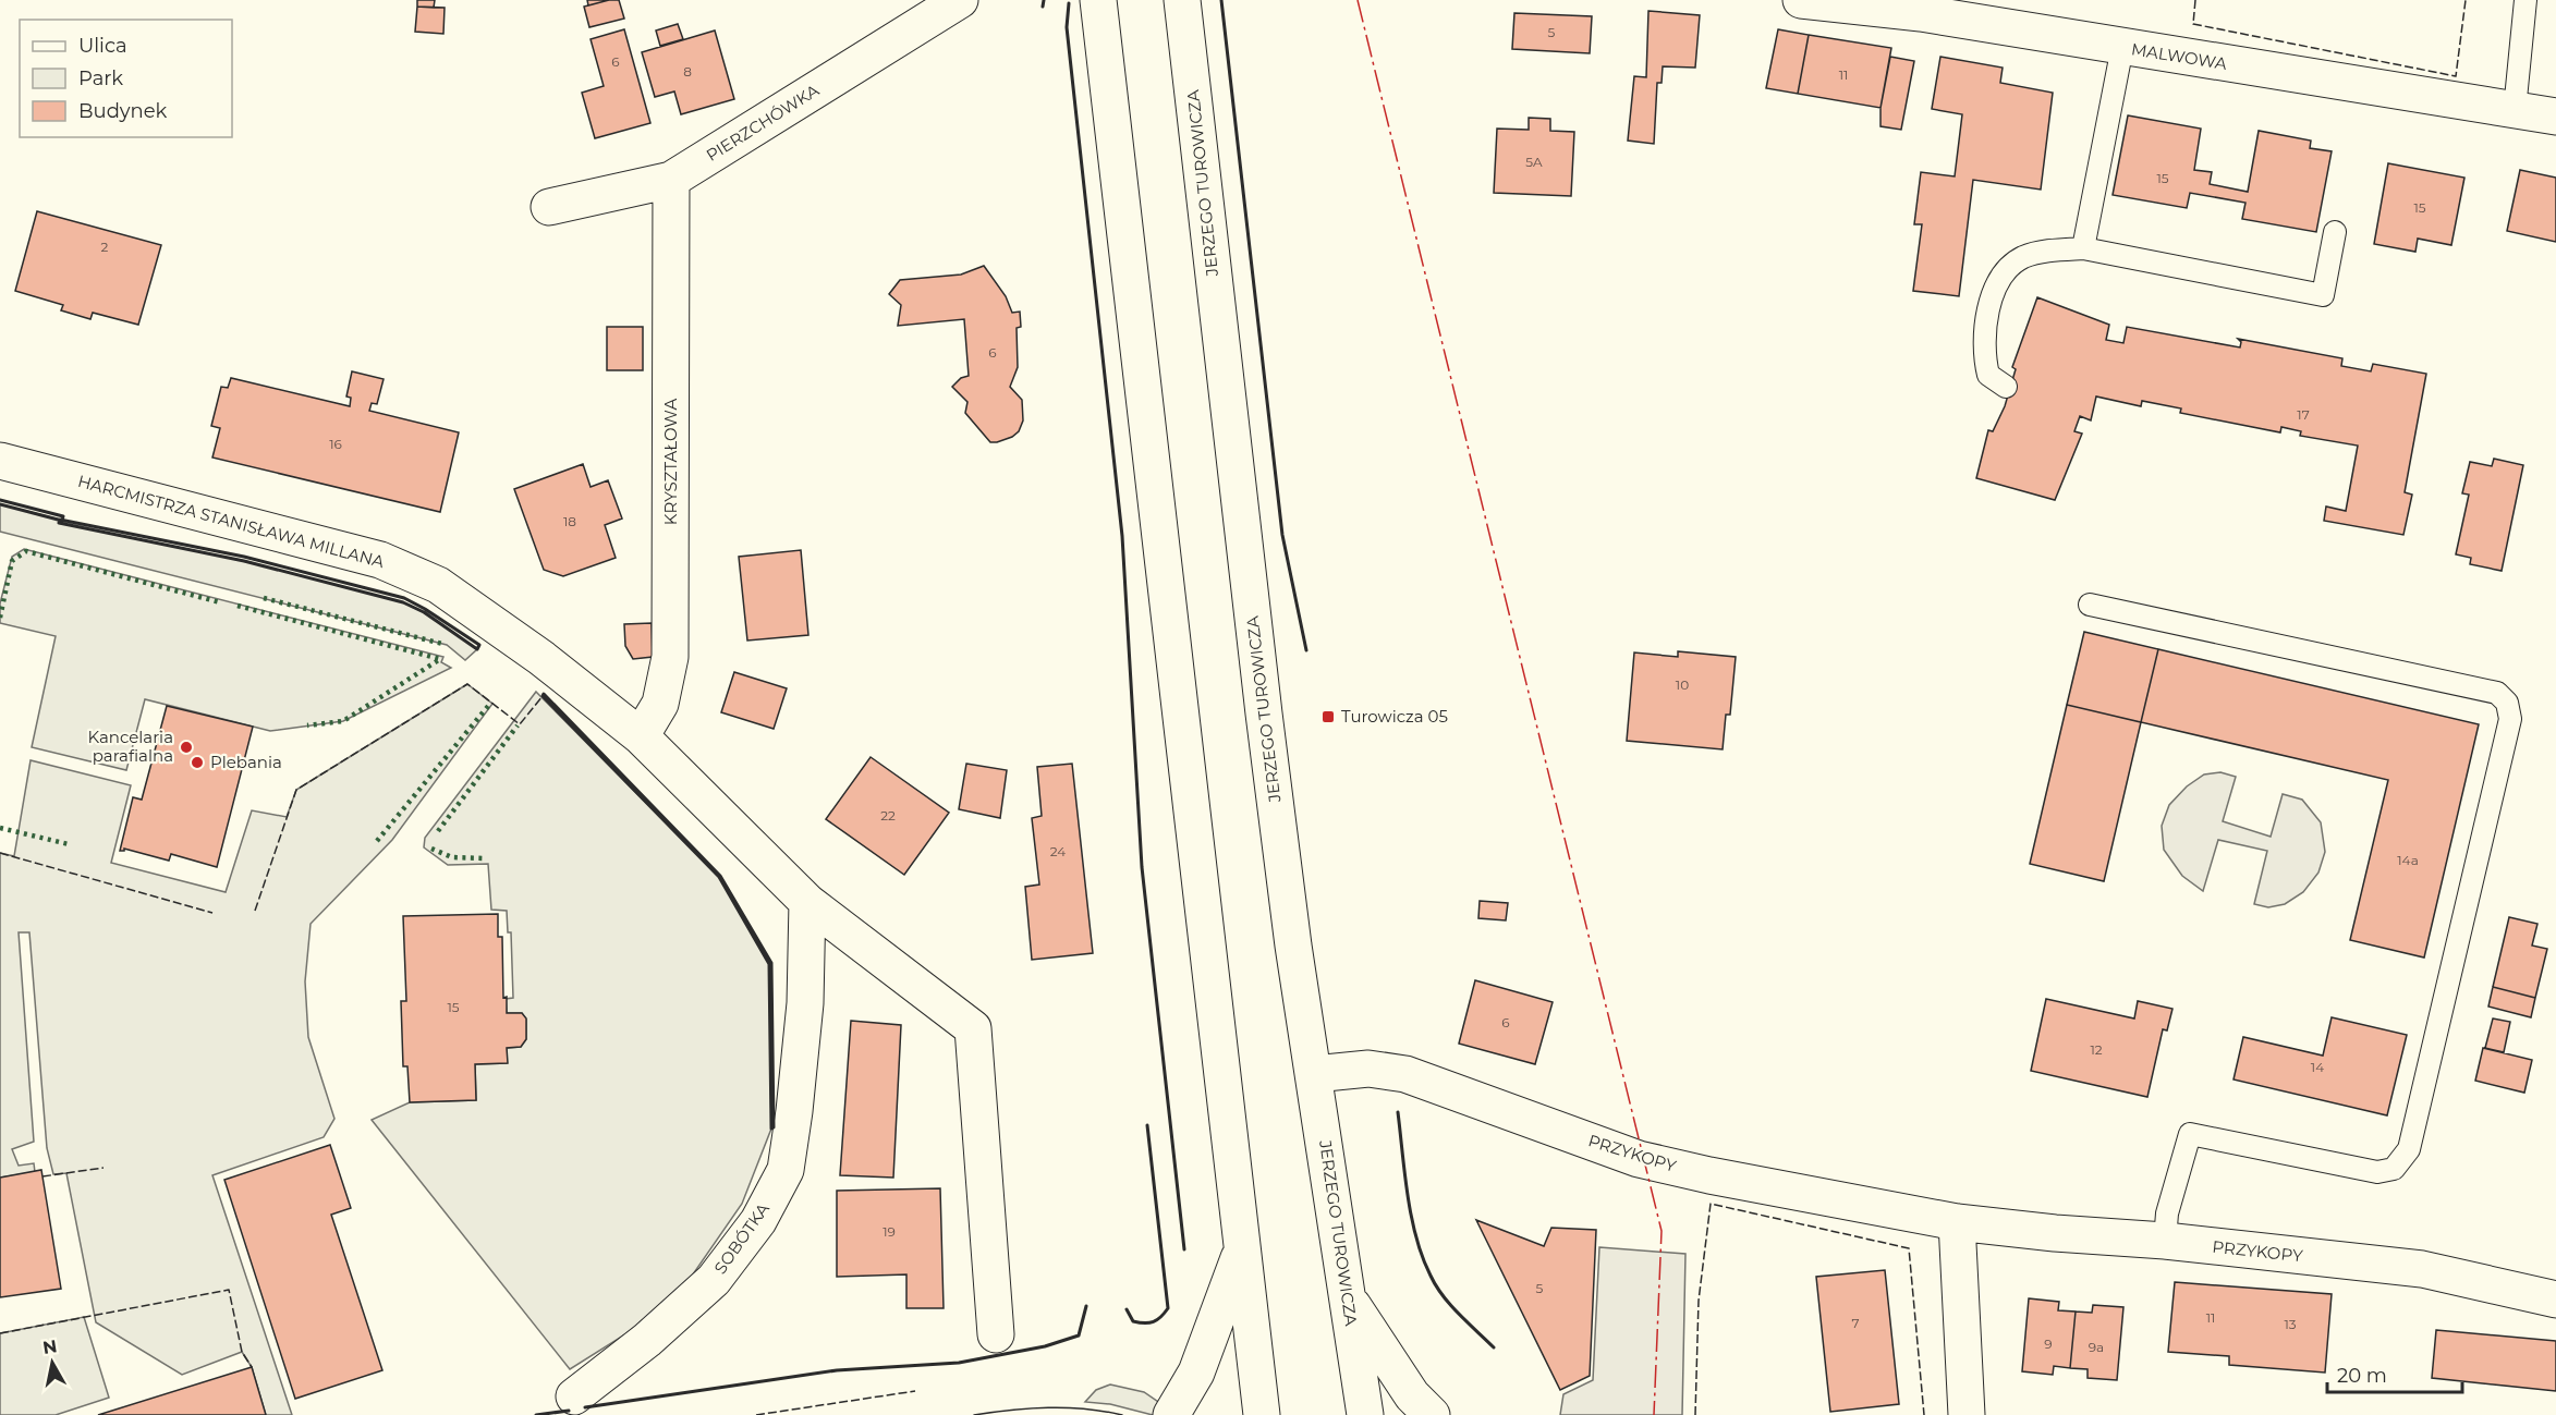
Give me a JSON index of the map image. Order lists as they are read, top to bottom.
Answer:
{
  "streets": {
    "street": [
      "MALWOWA",
      "PIERZCHÓWKA",
      "JERZEGO TUROWICZA",
      "KRYSZTAŁOWA",
      "HARCMISTRZA STANISŁAWA MILLANA",
      "PRZYKOPY",
      "SOBÓTKA"
    ]
  },
  "crossings": [
    ["PIERZCHÓWKA", "KRYSZTAŁOWA"],
    ["JERZEGO TUROWICZA", "PRZYKOPY"],
    ["KRYSZTAŁOWA", "HARCMISTRZA STANISŁAWA MILLANA"],
    ["HARCMISTRZA STANISŁAWA MILLANA", "SOBÓTKA"]
  ],
  "places": {
    "transit": ["Turowicza 05"],
    "other": ["Kancelaria parafialna", "Plebania"]
  },
  "house_numbers": [
    "5",
    "6",
    "8",
    "11",
    "5A",
    "15",
    "15",
    "2",
    "6",
    "17",
    "16",
    "18",
    "10",
    "22",
    "24",
    "14a",
    "15",
    "6",
    "12",
    "14",
    "19",
    "5",
    "11",
    "7",
    "13",
    "9",
    "9a"
  ],
  "legend": ["Ulica", "Park", "Budynek"],
  "scale_bar": "20 m",
  "north": "top"
}
